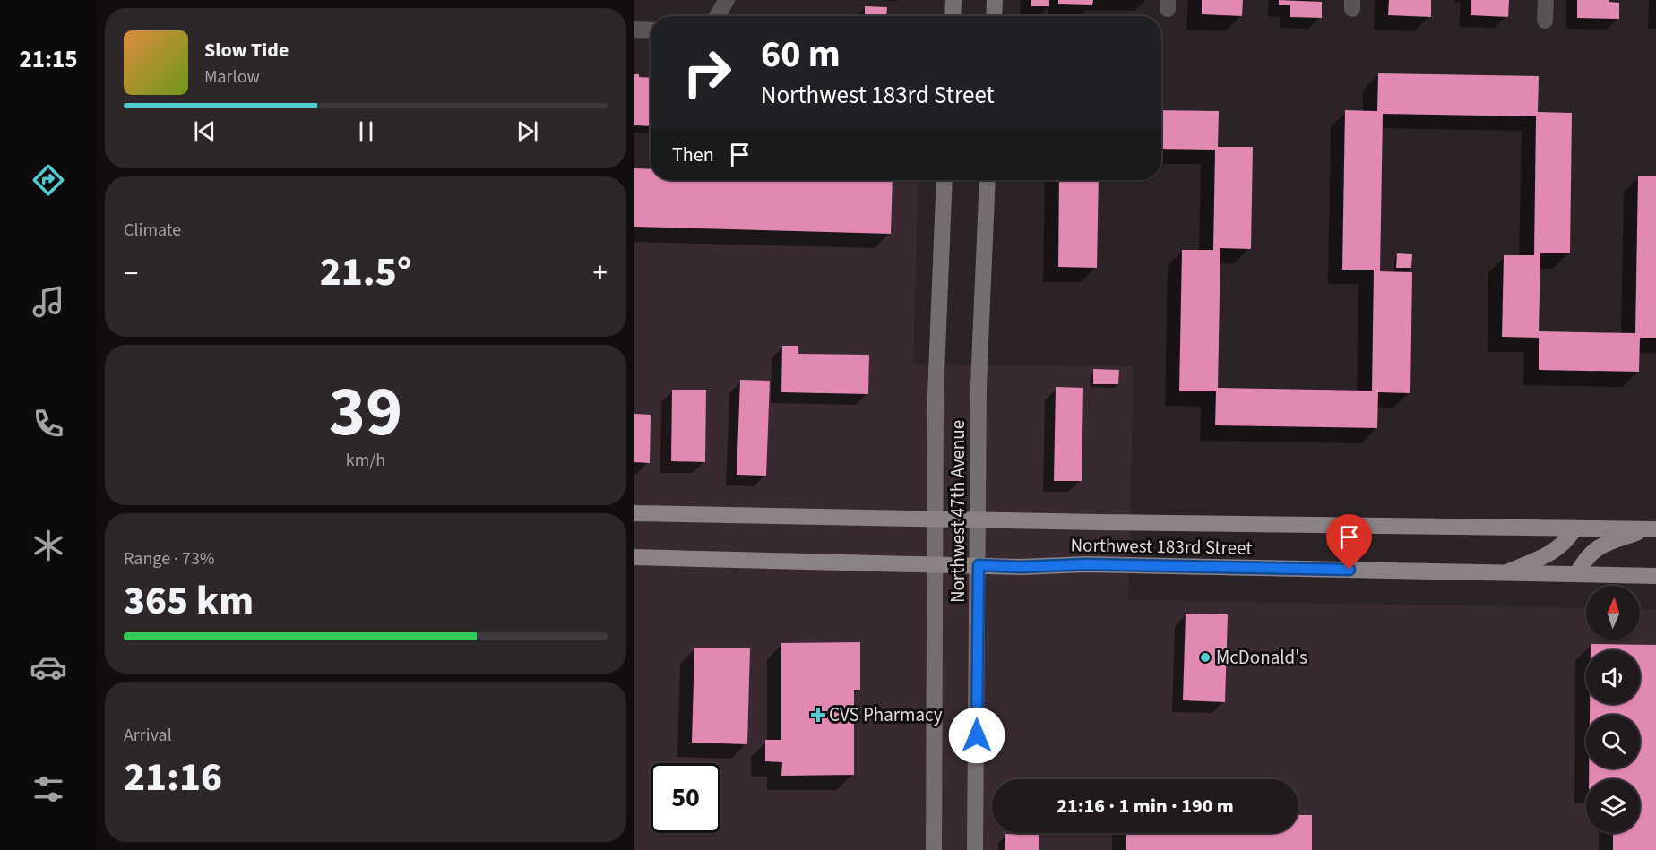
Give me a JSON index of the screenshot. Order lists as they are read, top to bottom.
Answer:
{
  "streets": {
    "main road": ["Northwest 47th Avenue", "Northwest 183rd Street"]
  },
  "crossings": [
    ["Northwest 47th Avenue", "Northwest 183rd Street"]
  ],
  "places": {
    "other": ["McDonald's"],
    "health": ["CVS Pharmacy"]
  },
  "north": "top",
  "page": {
    "tabs": "21:15",
    "turn": ["60 m", "Northwest 183rd Street"],
    "song": ["Slow Tide", "Marlow"],
    "then": "Then",
    "tile": [
      "Climate",
      ["39", "km/h"],
      ["Range · 73%", "365 km"],
      ["Arrival", "21:16"]
    ],
    "heat": ["−", "21.5°", "+"],
    "limit": "50",
    "trip": "21:16 · 1 min · 190 m"
  }
}
